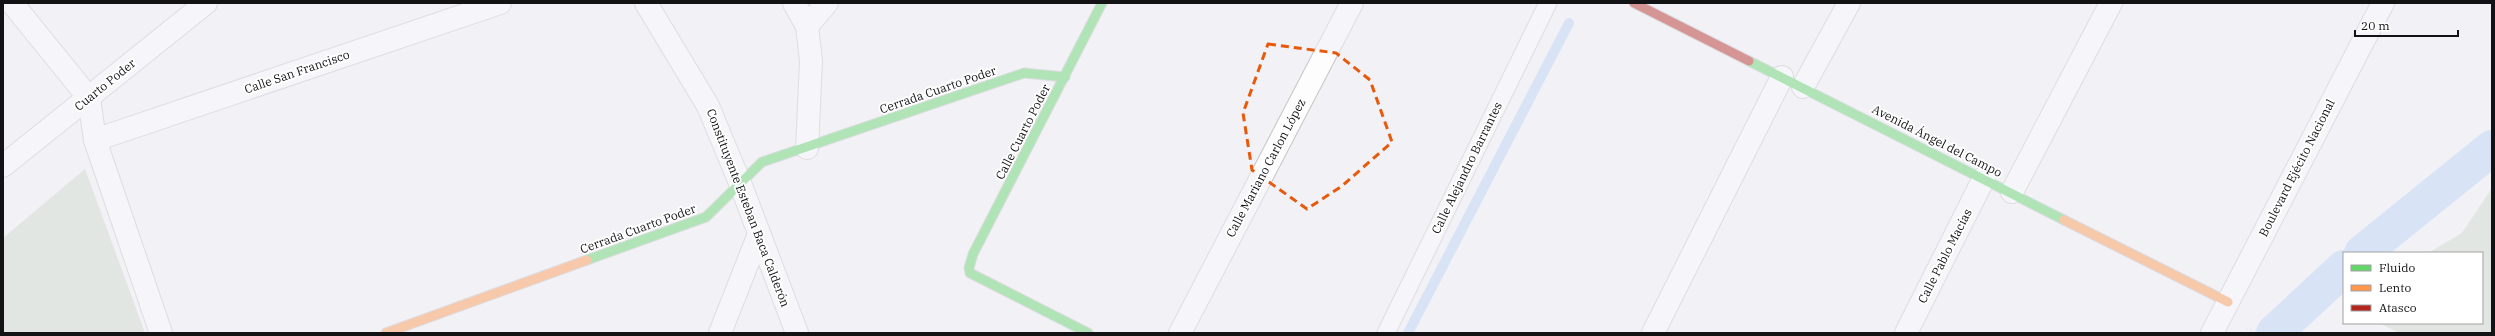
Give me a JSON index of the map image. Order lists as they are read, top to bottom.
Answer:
{
  "streets": {
    "street": [
      "Calle San Francisco",
      "Cuarto Poder",
      "Cerrada Cuarto Poder",
      "Calle Cuarto Poder",
      "Avenida Ángel del Campo",
      "Calle Mariano Carlon López",
      "Boulevard Ejécito Nacional",
      "Constituyente Esteban Baca Calderón",
      "Calle Pablo Macías"
    ],
    "lane": ["Calle Alejandro Barrantes"]
  },
  "crossings": [
    ["Cerrada Cuarto Poder", "Calle Cuarto Poder"],
    ["Cerrada Cuarto Poder", "Constituyente Esteban Baca Calderón"],
    ["Avenida Ángel del Campo", "Boulevard Ejécito Nacional"],
    ["Avenida Ángel del Campo", "Calle Pablo Macías"]
  ],
  "legend": ["Fluido", "Lento", "Atasco"],
  "scale_bar": "20 m"
}
